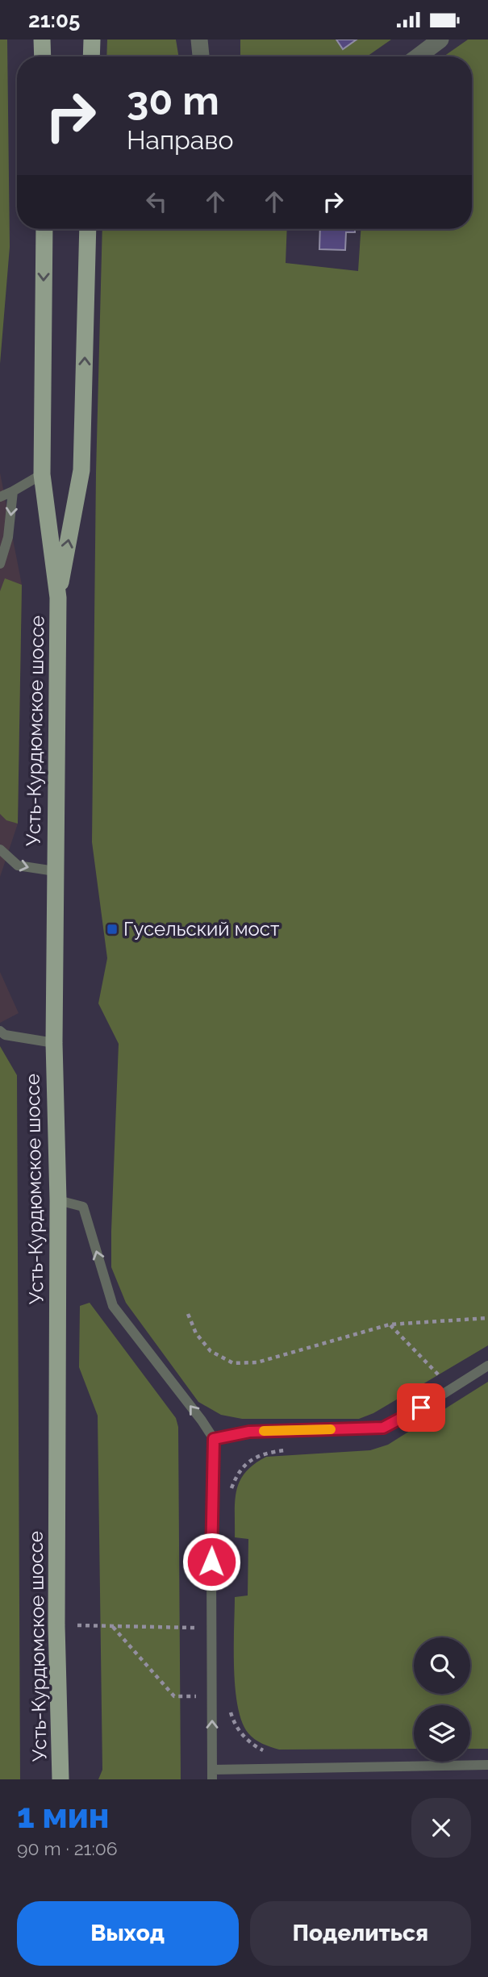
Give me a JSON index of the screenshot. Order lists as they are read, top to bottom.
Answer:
{
  "streets": {
    "main road": ["Усть-Курдюмское шоссе"]
  },
  "places": {
    "transit": ["Гусельский мост"]
  },
  "page": {
    "status": "21:05",
    "turn": ["30 m", "Направо"],
    "heading": ["1 мин", "90 m · 21:06"],
    "buttons": ["Выход", "Поделиться"]
  }
}
